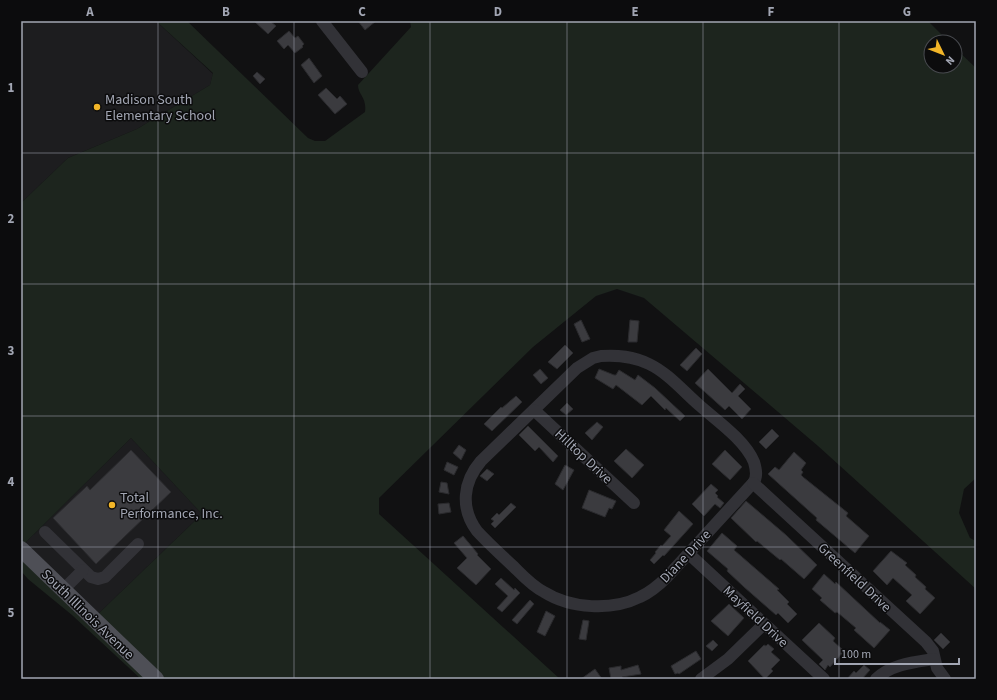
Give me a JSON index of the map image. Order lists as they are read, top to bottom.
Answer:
{
  "streets": {
    "main road": ["South Illinois Avenue"],
    "street": [
      "Hilltop Drive",
      "Diane Drive",
      "Greenfield Drive",
      "Mayfield Drive"
    ]
  },
  "crossings": [
    ["Hilltop Drive", "Diane Drive"],
    ["Diane Drive", "Greenfield Drive"],
    ["Diane Drive", "Mayfield Drive"]
  ],
  "places": ["Madison South Elementary School", "Total Performance, Inc."],
  "scale_bar": "100 m",
  "north": "bottom right",
  "grid": {
    "columns": [
      "A",
      "B",
      "C",
      "D",
      "E",
      "F",
      "G"
    ],
    "rows": [
      "1",
      "2",
      "3",
      "4",
      "5"
    ]
  }
}
